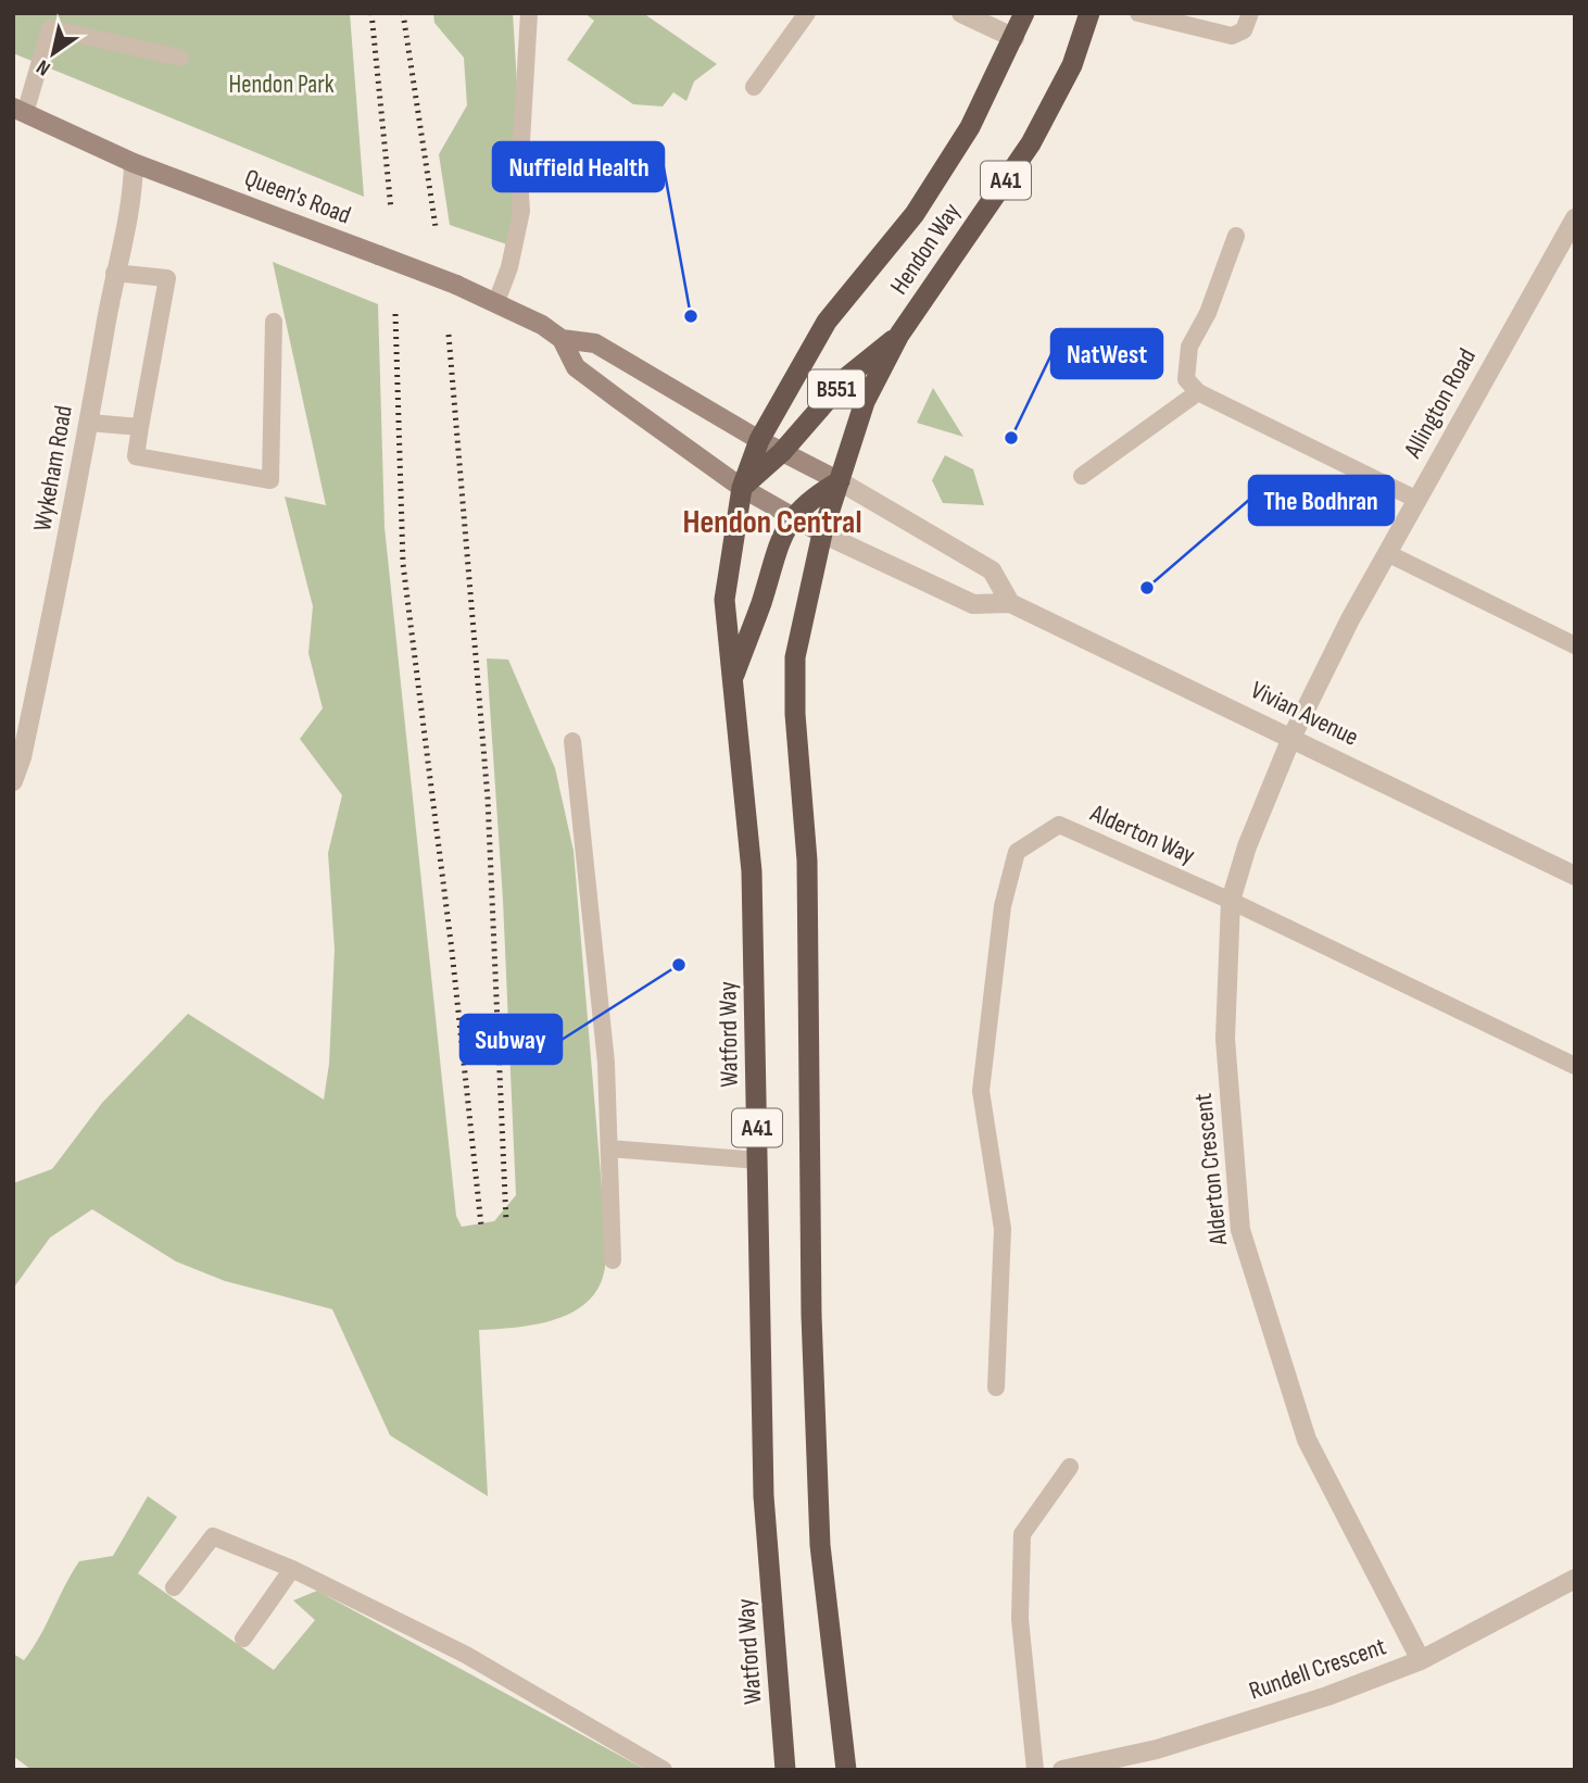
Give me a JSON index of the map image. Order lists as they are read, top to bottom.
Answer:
{
  "streets": {
    "highway": [
      "A41",
      "Hendon Way",
      "B551",
      "Watford Way"
    ],
    "main road": ["Queen's Road"],
    "street": [
      "Allington Road",
      "Wykeham Road",
      "Vivian Avenue",
      "Alderton Crescent",
      "Rundell Crescent"
    ],
    "lane": ["Alderton Way"]
  },
  "crossings": [
    ["A41", "Queen's Road"],
    ["A41", "Hendon Way"],
    ["A41", "Vivian Avenue"],
    ["Queen's Road", "Hendon Way"],
    ["Queen's Road", "B551"],
    ["Queen's Road", "Wykeham Road"],
    ["Queen's Road", "Vivian Avenue"],
    ["Queen's Road", "Watford Way"],
    ["Hendon Way", "B551"],
    ["Hendon Way", "Watford Way"],
    ["B551", "Watford Way"],
    ["Allington Road", "Vivian Avenue"],
    ["Allington Road", "Alderton Crescent"],
    ["Vivian Avenue", "Alderton Crescent"],
    ["Alderton Way", "Alderton Crescent"],
    ["Alderton Crescent", "Rundell Crescent"]
  ],
  "districts": ["Hendon Central"],
  "parks": ["Hendon Park"],
  "places": [
    "Nuffield Health",
    "NatWest",
    "The Bodhran",
    "Subway"
  ],
  "north": "bottom left"
}
